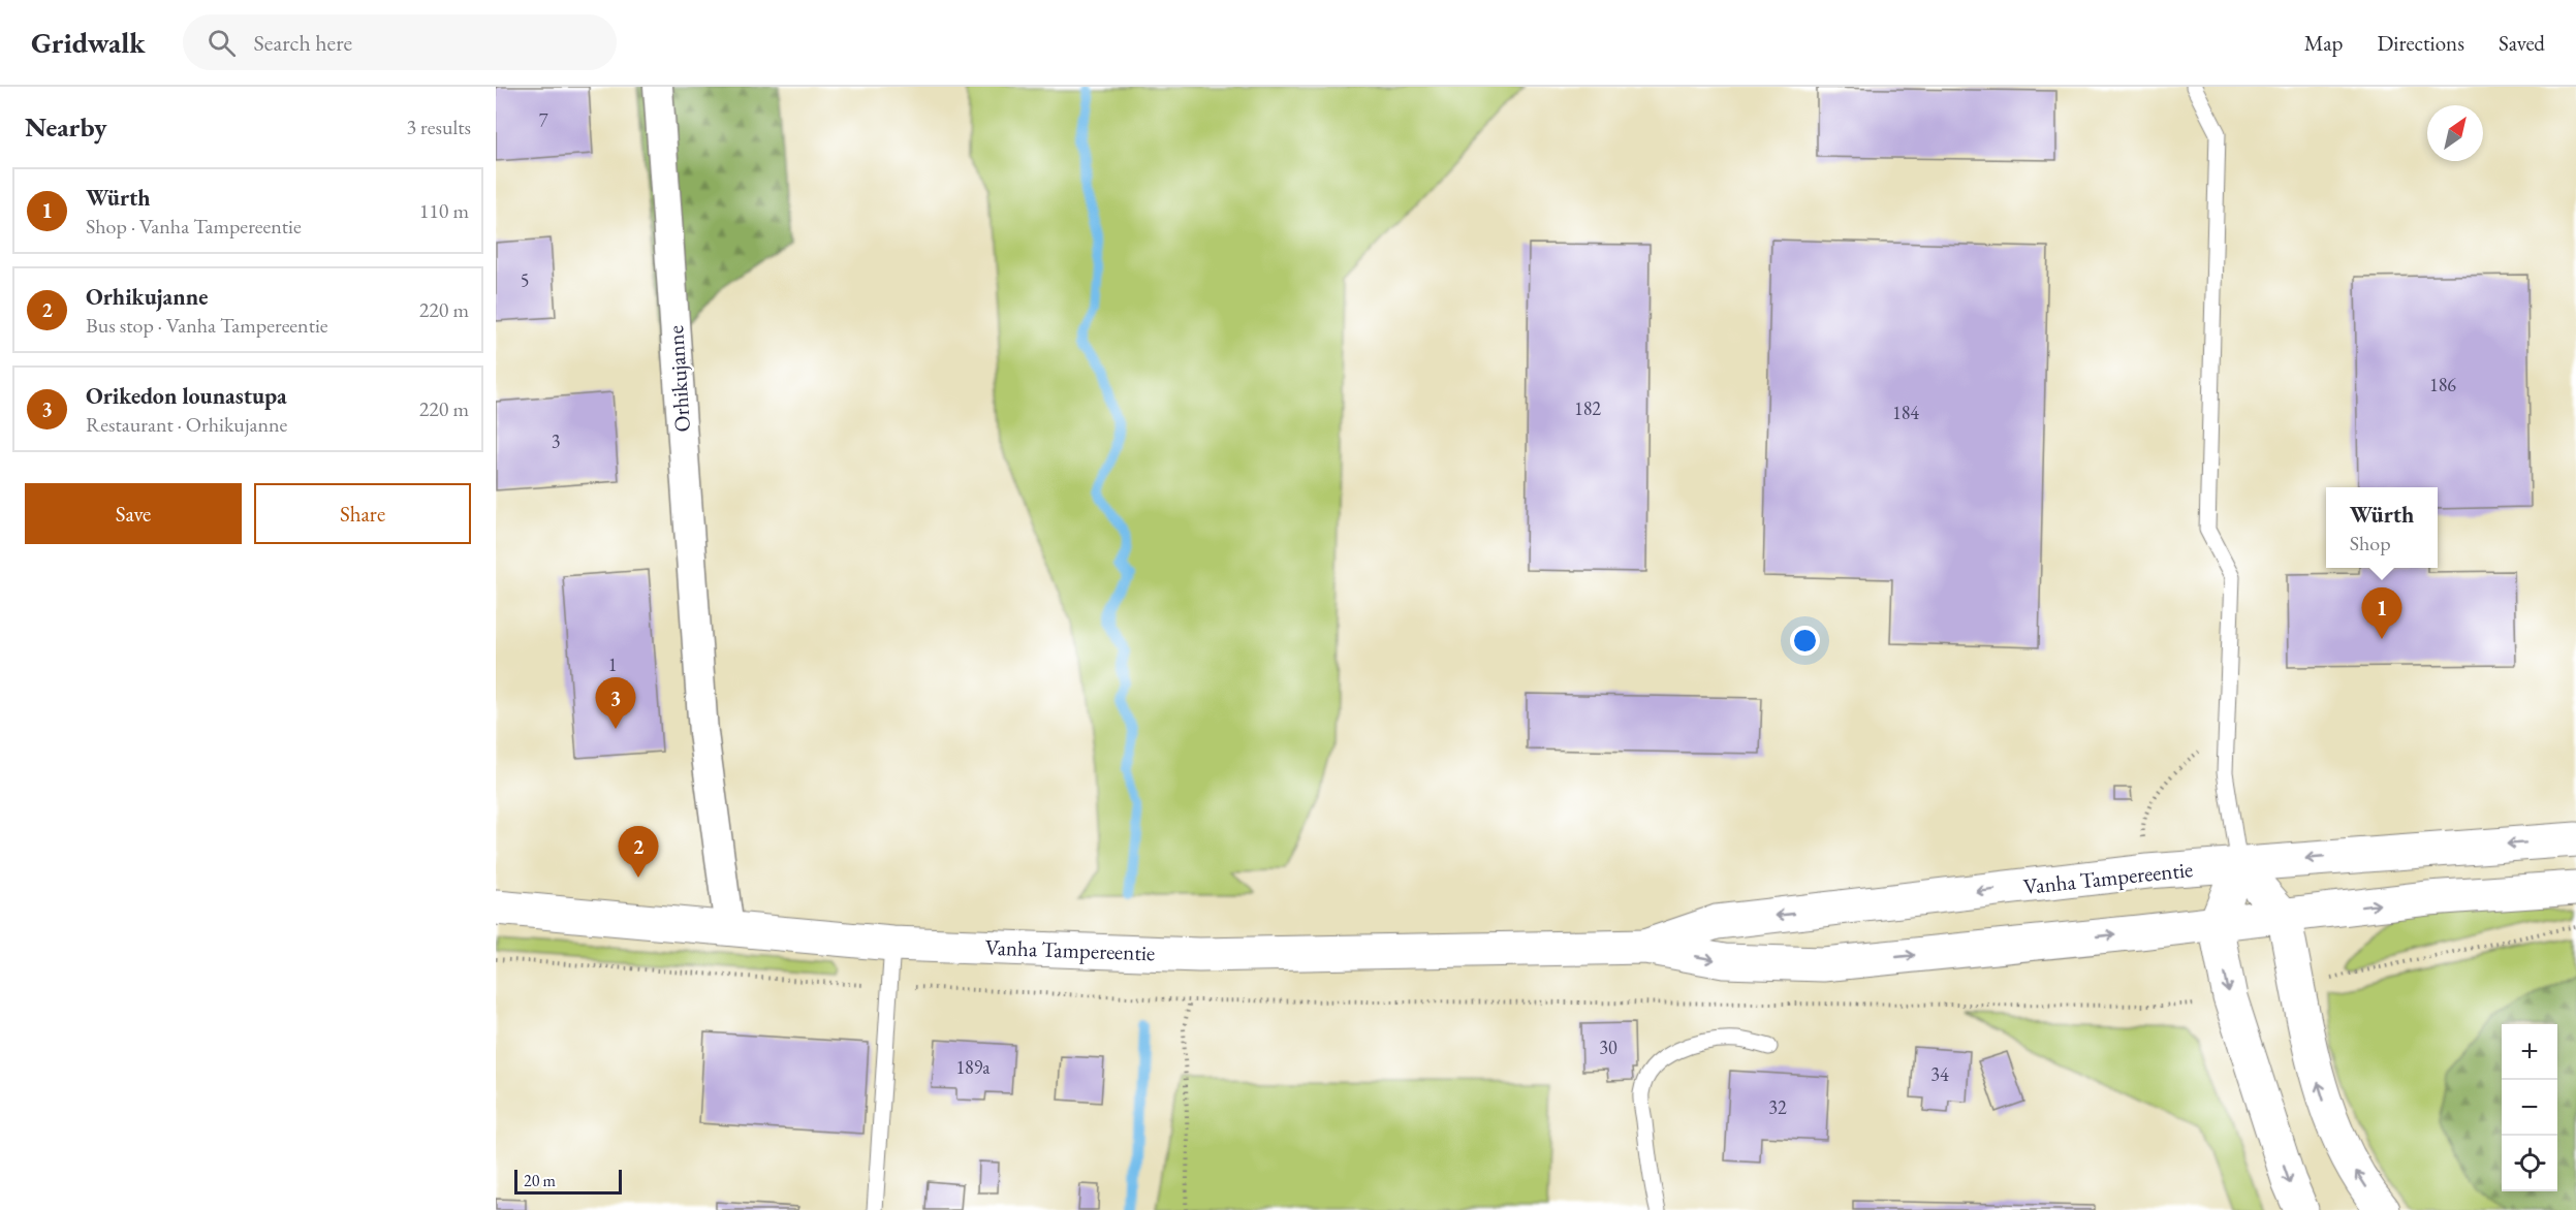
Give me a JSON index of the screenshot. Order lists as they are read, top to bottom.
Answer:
{
  "streets": {
    "main road": ["Vanha Tampereentie"],
    "street": ["Orhikujanne"]
  },
  "crossings": [
    ["Orhikujanne", "Vanha Tampereentie"]
  ],
  "house_numbers": [
    "7",
    "5",
    "186",
    "182",
    "184",
    "3",
    "1",
    "30",
    "189a",
    "34",
    "32"
  ],
  "scale_bar": "20 m",
  "north": "top right",
  "page": {
    "header": "Gridwalk",
    "search": "Search here",
    "nav": ["Map", "Directions", "Saved"],
    "heading": ["Nearby", "3 results"],
    "list": [
      {
        "mark": "1",
        "name": "Würth",
        "note": "Shop · Vanha Tampereentie",
        "value": "110 m"
      },
      {
        "mark": "2",
        "name": "Orhikujanne",
        "note": "Bus stop · Vanha Tampereentie",
        "value": "220 m"
      },
      {
        "mark": "3",
        "name": "Orikedon lounastupa",
        "note": "Restaurant · Orhikujanne",
        "value": "220 m"
      }
    ],
    "buttons": ["Save", "Share"],
    "popup": ["Würth", "Shop"],
    "pins": ["1", "3", "2"],
    "map_buttons": ["+", "−"],
    "scale": "20 m"
  }
}
